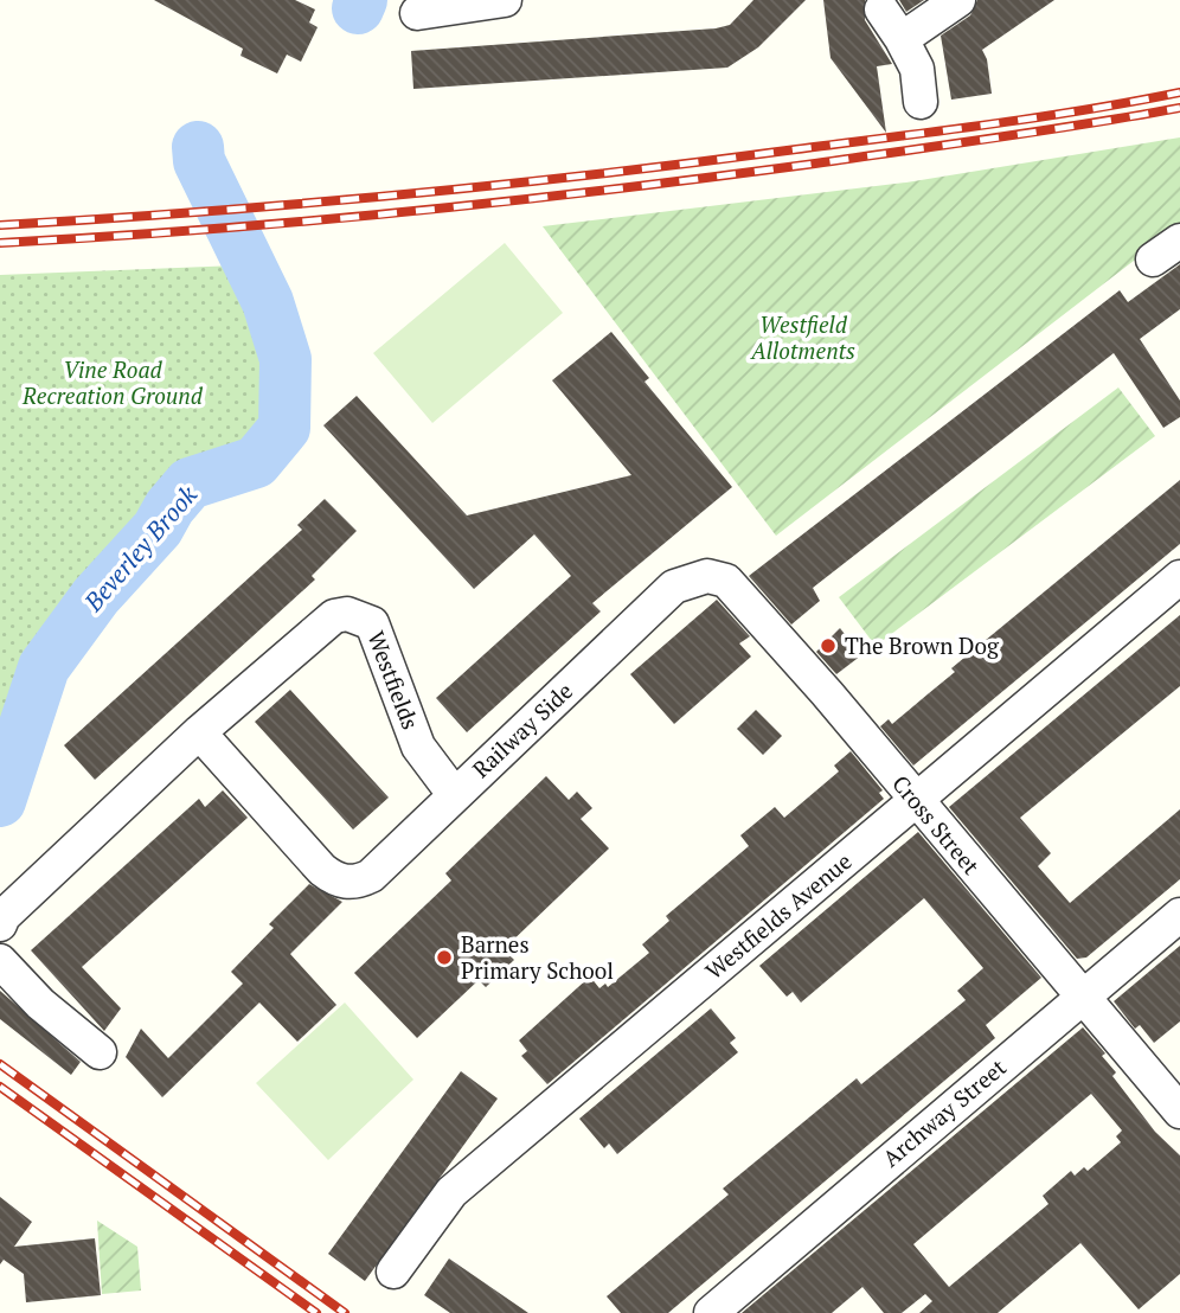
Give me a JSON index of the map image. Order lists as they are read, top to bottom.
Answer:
{
  "streets": {
    "street": [
      "Westfields",
      "Railway Side",
      "Cross Street",
      "Westfields Avenue",
      "Archway Street"
    ]
  },
  "crossings": [
    ["Westfields", "Railway Side"],
    ["Railway Side", "Cross Street"],
    ["Cross Street", "Westfields Avenue"],
    ["Cross Street", "Archway Street"]
  ],
  "water": ["Beverley Brook"],
  "parks": ["Westfield Allotments", "Vine Road Recreation Ground"],
  "places": ["The Brown Dog", "Barnes Primary School"]
}
